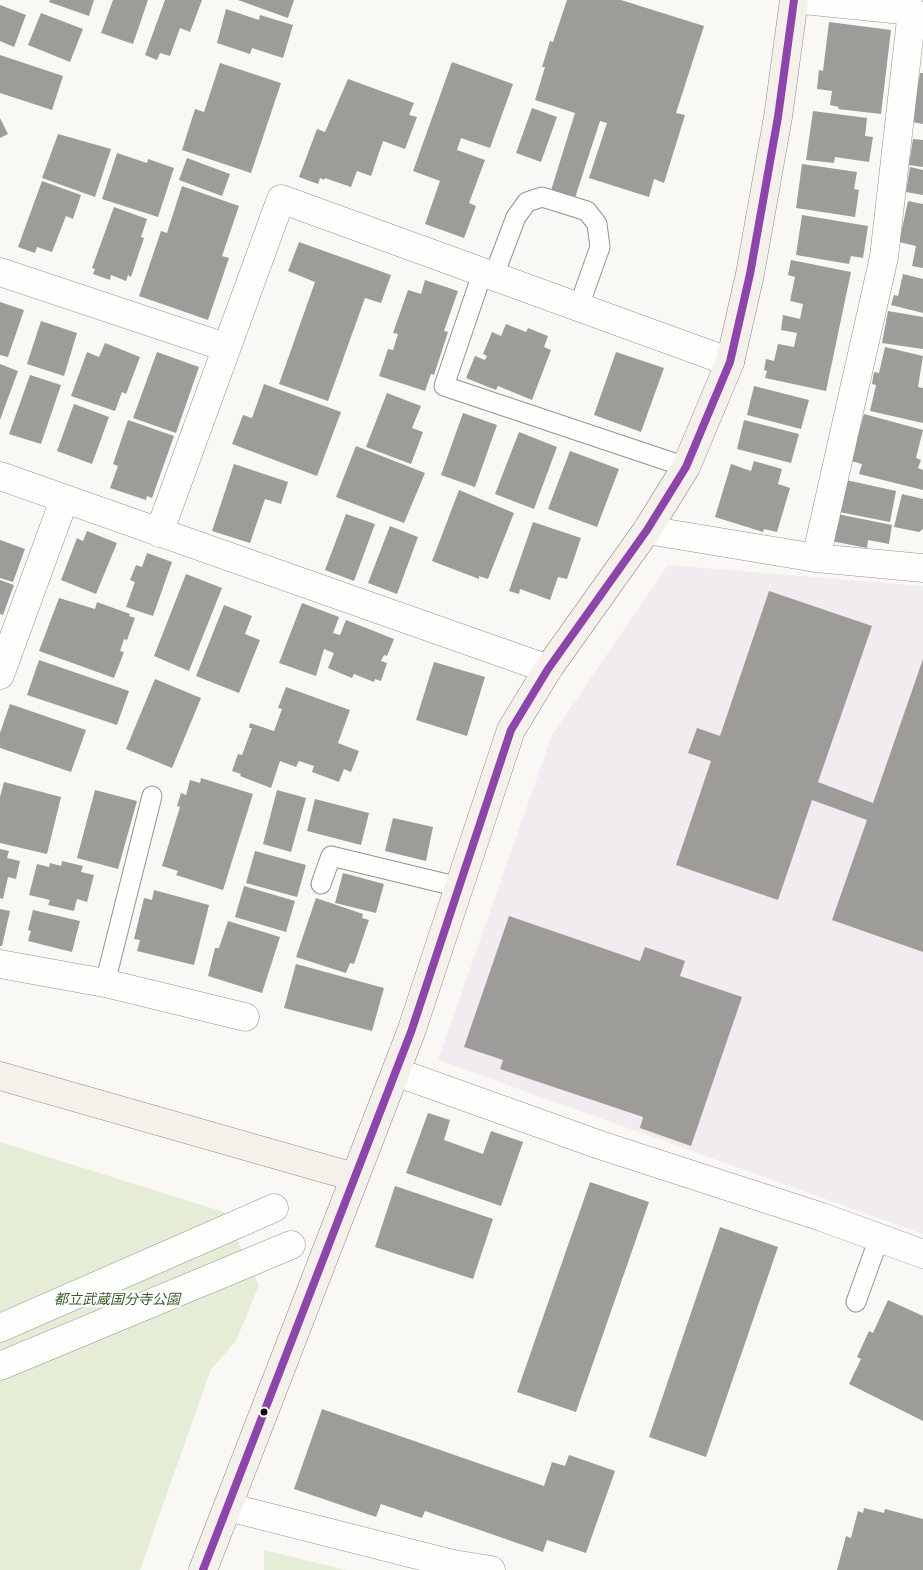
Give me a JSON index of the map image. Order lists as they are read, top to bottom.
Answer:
{
  "parks": ["都立武蔵国分寺公園"]
}
